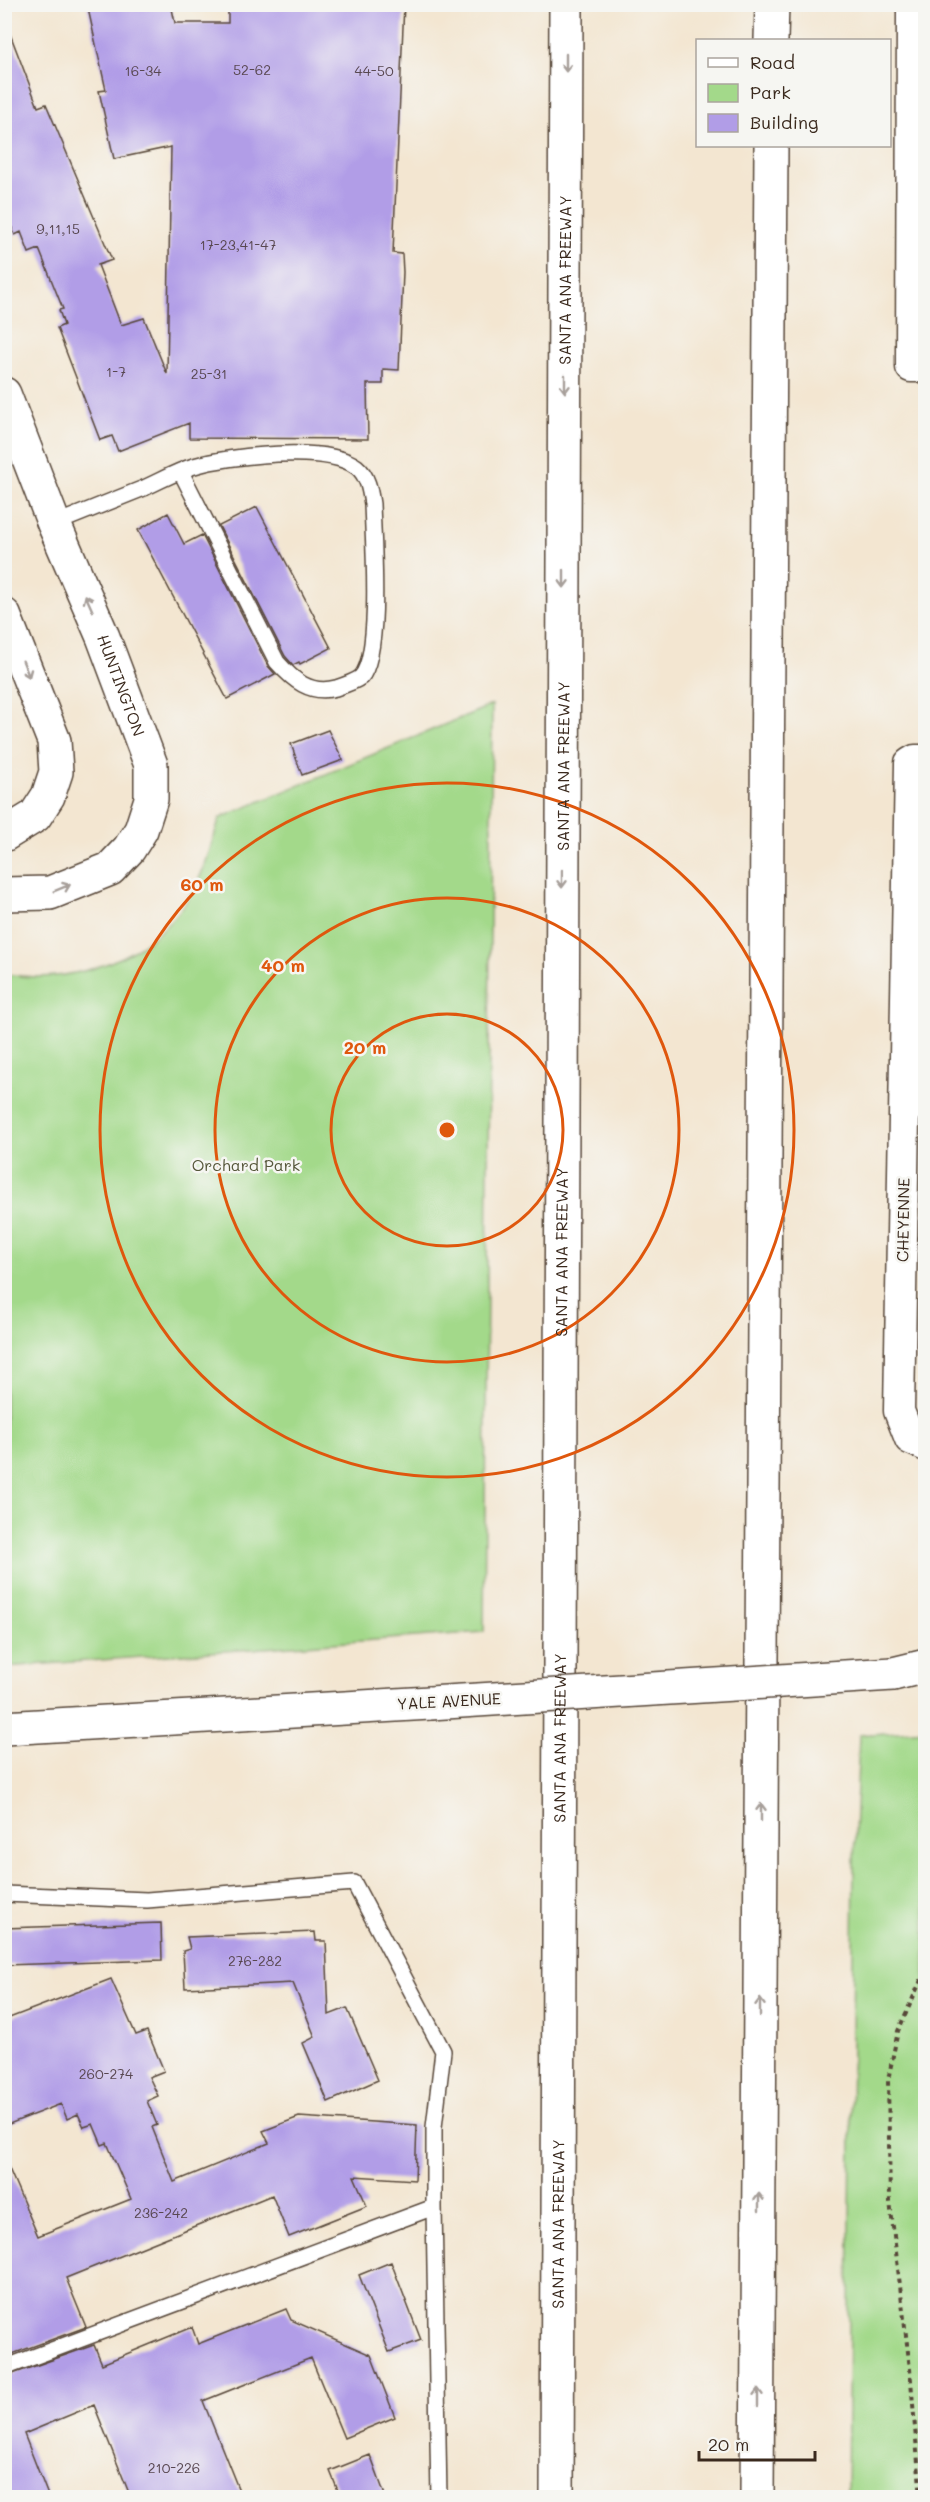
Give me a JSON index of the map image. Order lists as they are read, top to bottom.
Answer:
{
  "streets": {
    "main road": ["SANTA ANA FREEWAY", "HUNTINGTON", "YALE AVENUE"],
    "street": ["CHEYENNE"]
  },
  "parks": ["Orchard Park"],
  "house_numbers": [
    "52-62",
    "16-34",
    "44-50",
    "9,11,15",
    "17-23,41-47",
    "1-7",
    "25-31",
    "276-282",
    "260-274",
    "236-242",
    "210-226"
  ],
  "legend": ["Road", "Park", "Building"],
  "scale_bar": "20 m",
  "rings": ["60 m", "40 m", "20 m"]
}
